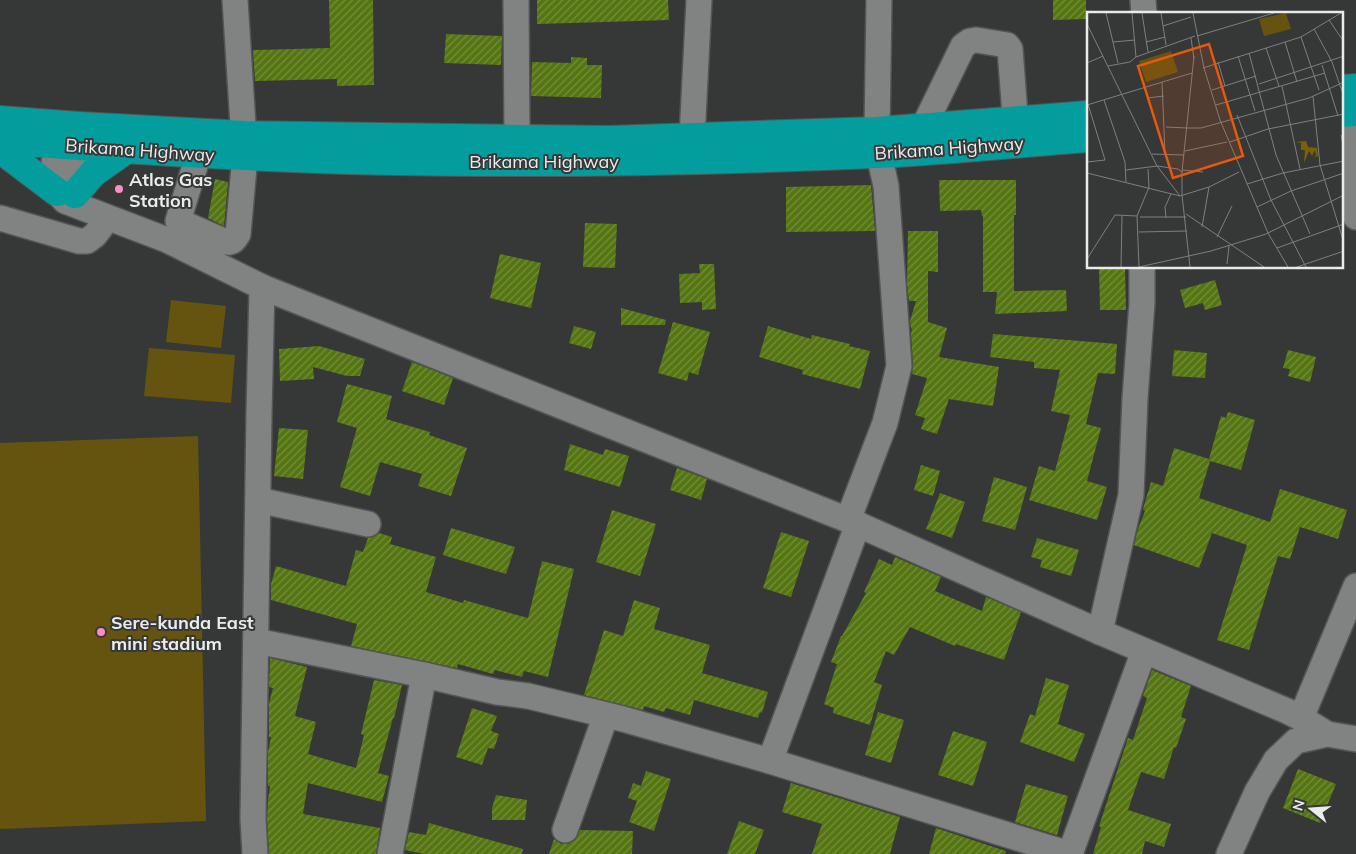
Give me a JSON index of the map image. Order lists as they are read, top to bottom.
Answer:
{
  "streets": {
    "highway": ["Brikama Highway"]
  },
  "places": ["Atlas Gas Station", "Sere-kunda East mini stadium"],
  "north": "left"
}
